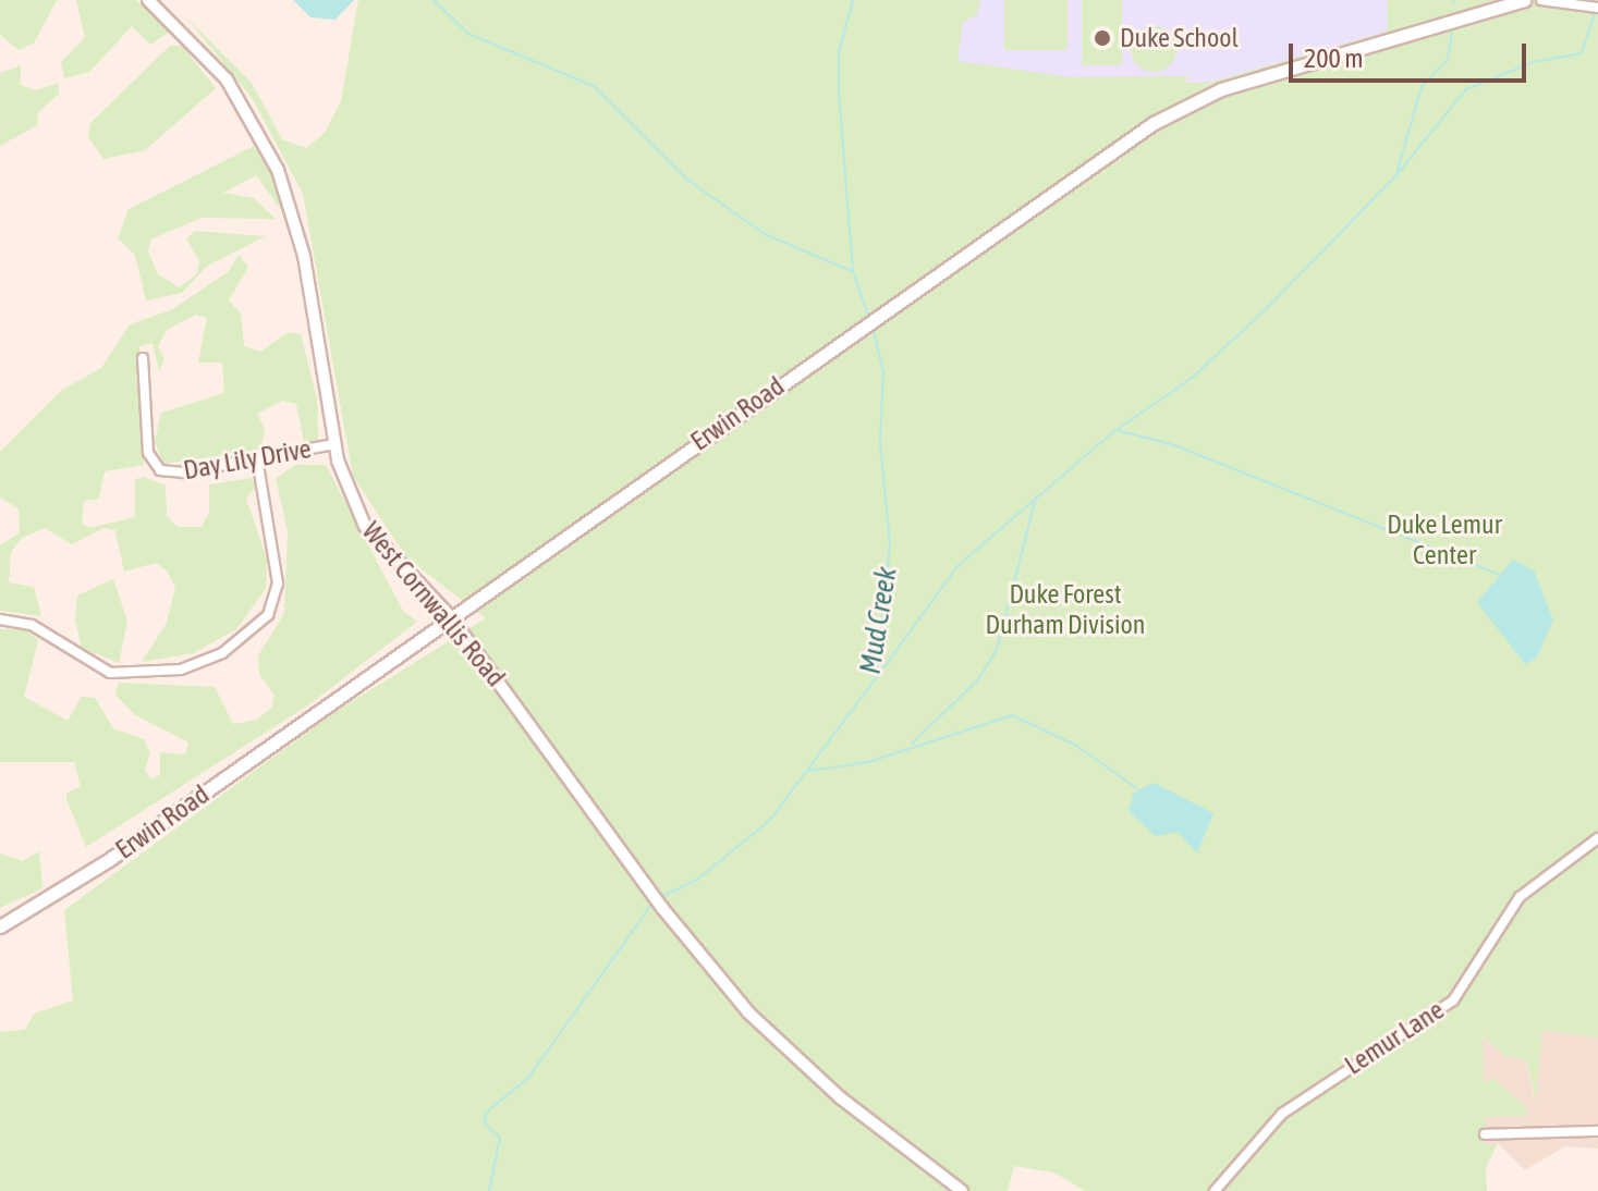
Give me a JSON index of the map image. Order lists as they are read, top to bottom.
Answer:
{
  "streets": {
    "main road": ["Erwin Road"],
    "street": ["Day Lily Drive", "West Cornwallis Road", "Lemur Lane"]
  },
  "crossings": [
    ["Erwin Road", "West Cornwallis Road"],
    ["Day Lily Drive", "West Cornwallis Road"]
  ],
  "water": ["Mud Creek"],
  "parks": ["Duke Lemur Center", "Duke Forest Durham Division"],
  "places": ["Duke School"],
  "scale_bar": "200 m"
}
